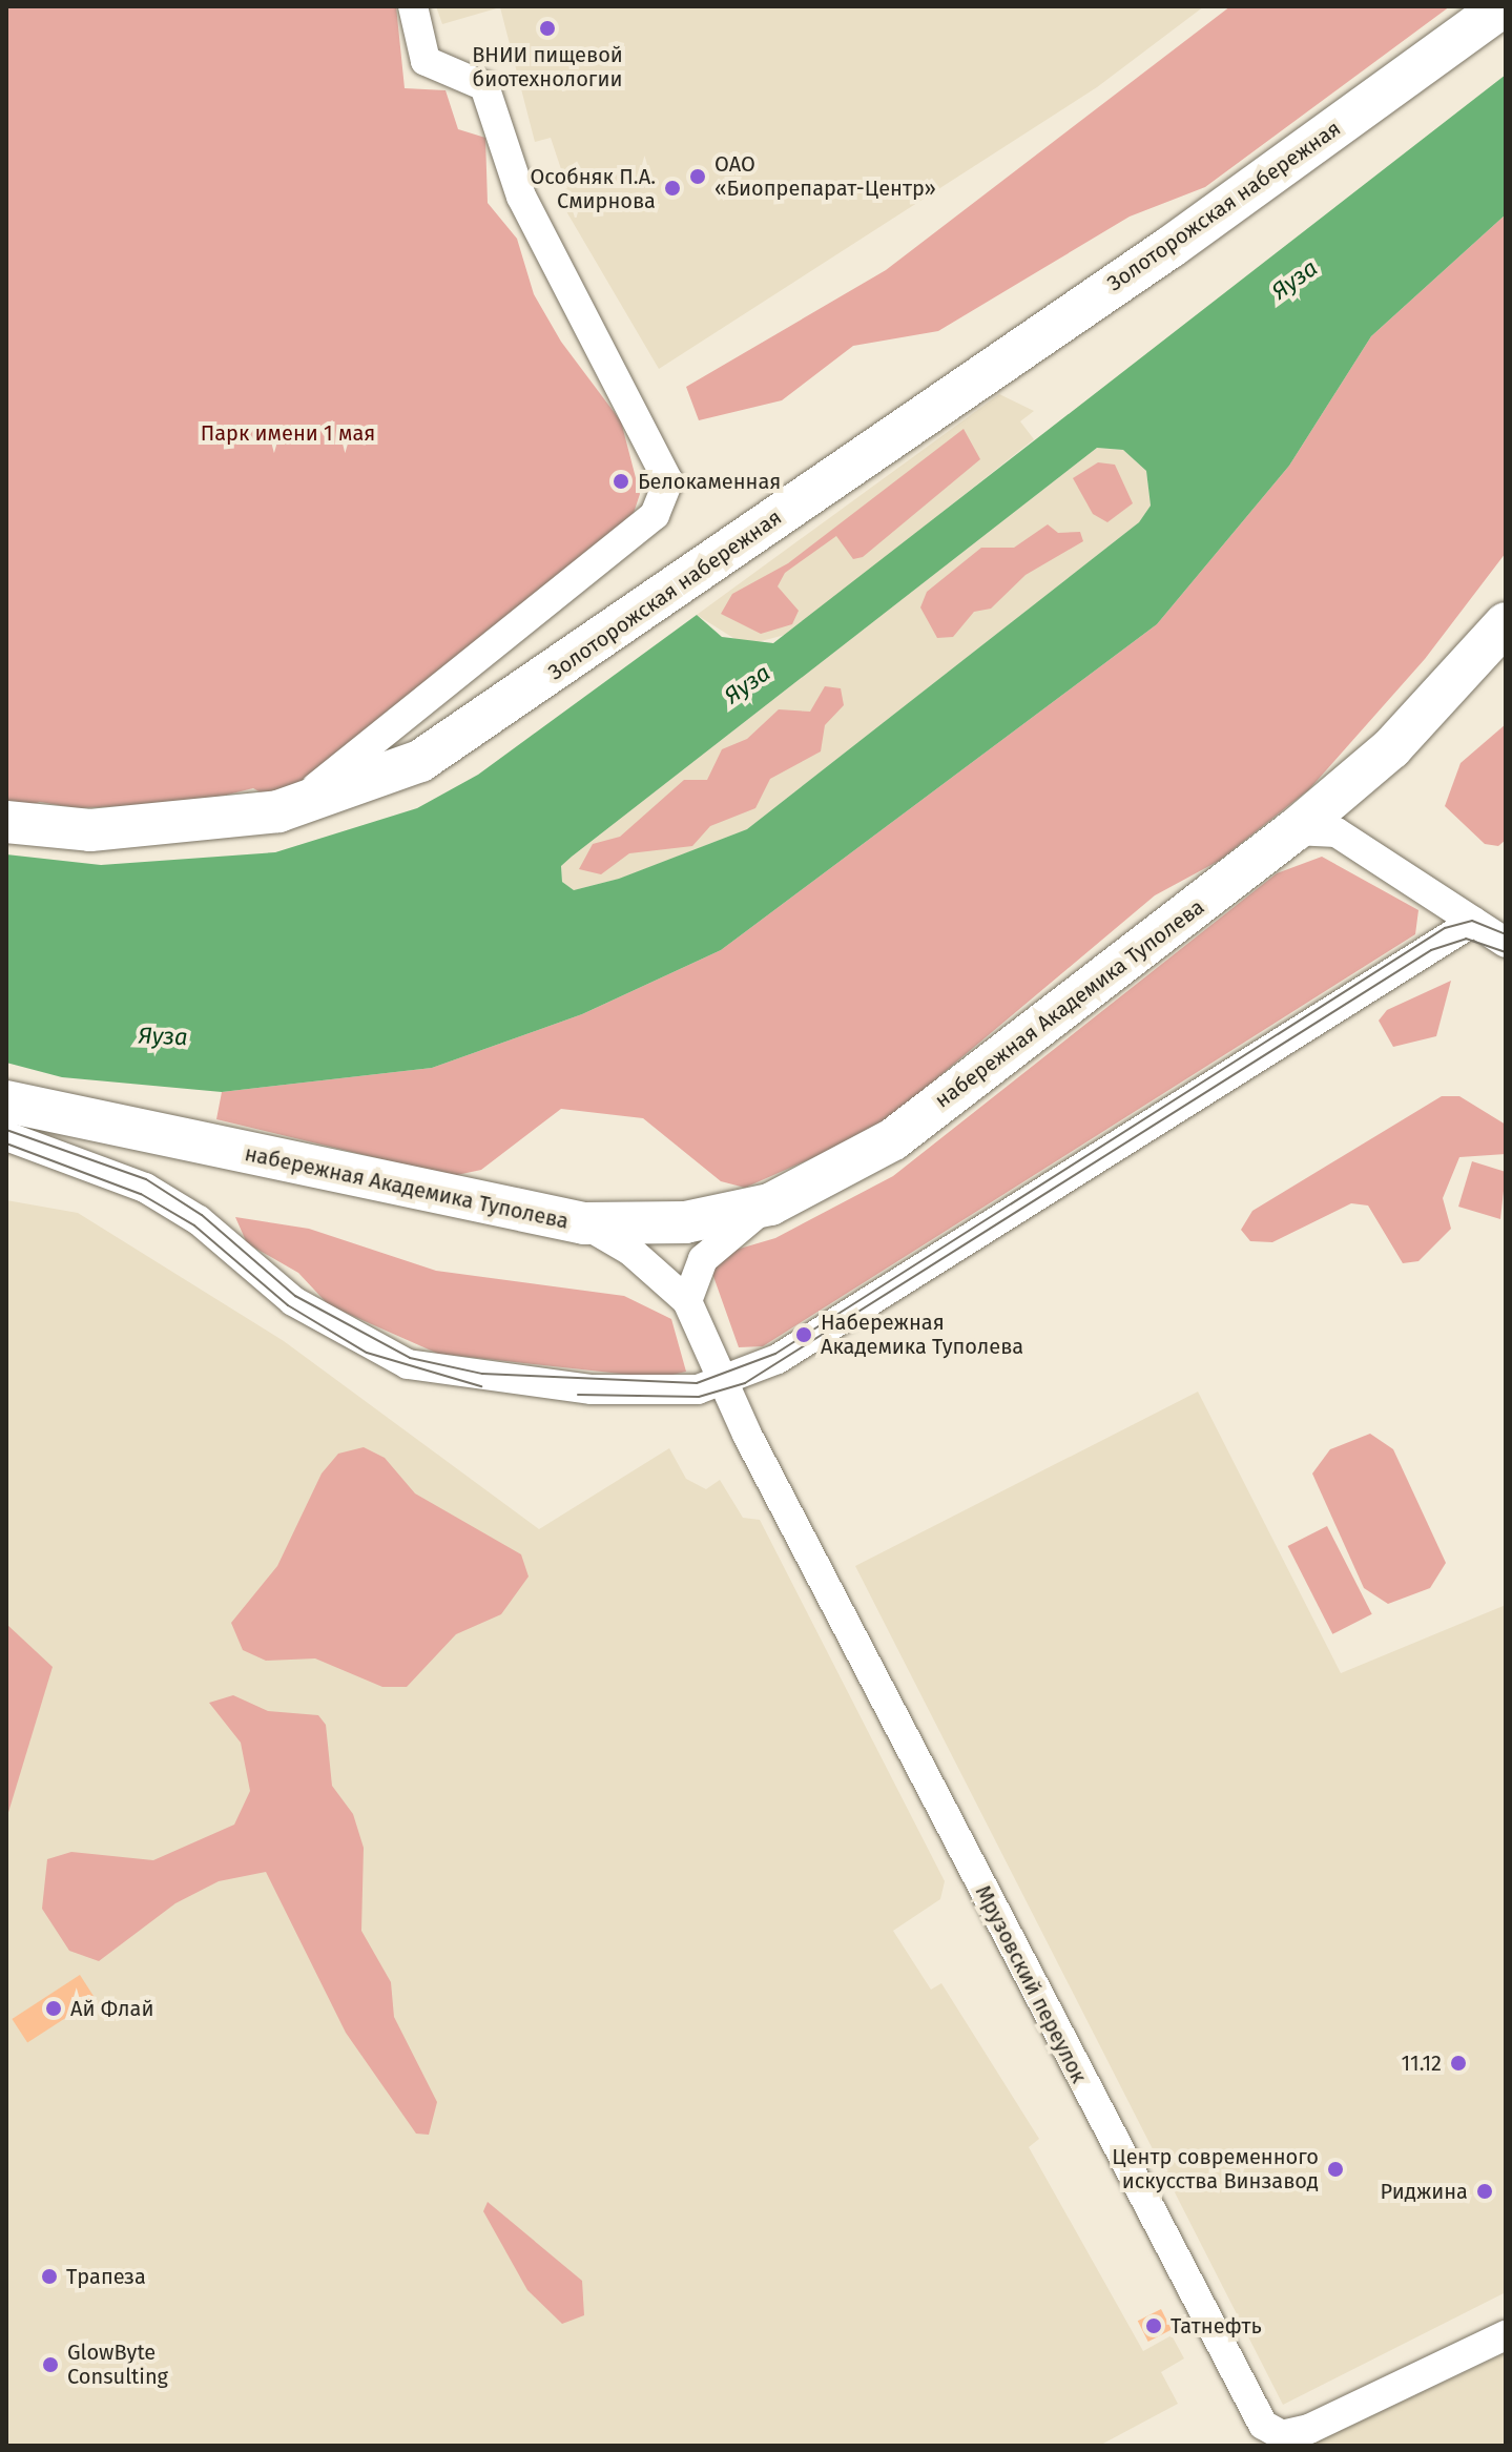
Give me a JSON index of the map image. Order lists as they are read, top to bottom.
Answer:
{
  "streets": {
    "main road": ["Золоторожская набережная", "набережная Академика Туполева"],
    "street": ["Мрузовский переулок"]
  },
  "crossings": [
    ["набережная Академика Туполева", "Мрузовский переулок"]
  ],
  "water": ["Яуза"],
  "parks": ["Парк имени 1 мая"],
  "places": [
    "ВНИИ пищевой биотехнологии",
    "ОАО «Биопрепарат-Центр»",
    "Особняк П.А. Смирнова",
    "Белокаменная",
    "Набережная Академика Туполева",
    "Ай Флай",
    "11.12",
    "Центр современного искусства Винзавод",
    "Риджина",
    "Трапеза",
    "Татнефть",
    "GlowByte Consulting"
  ]
}
